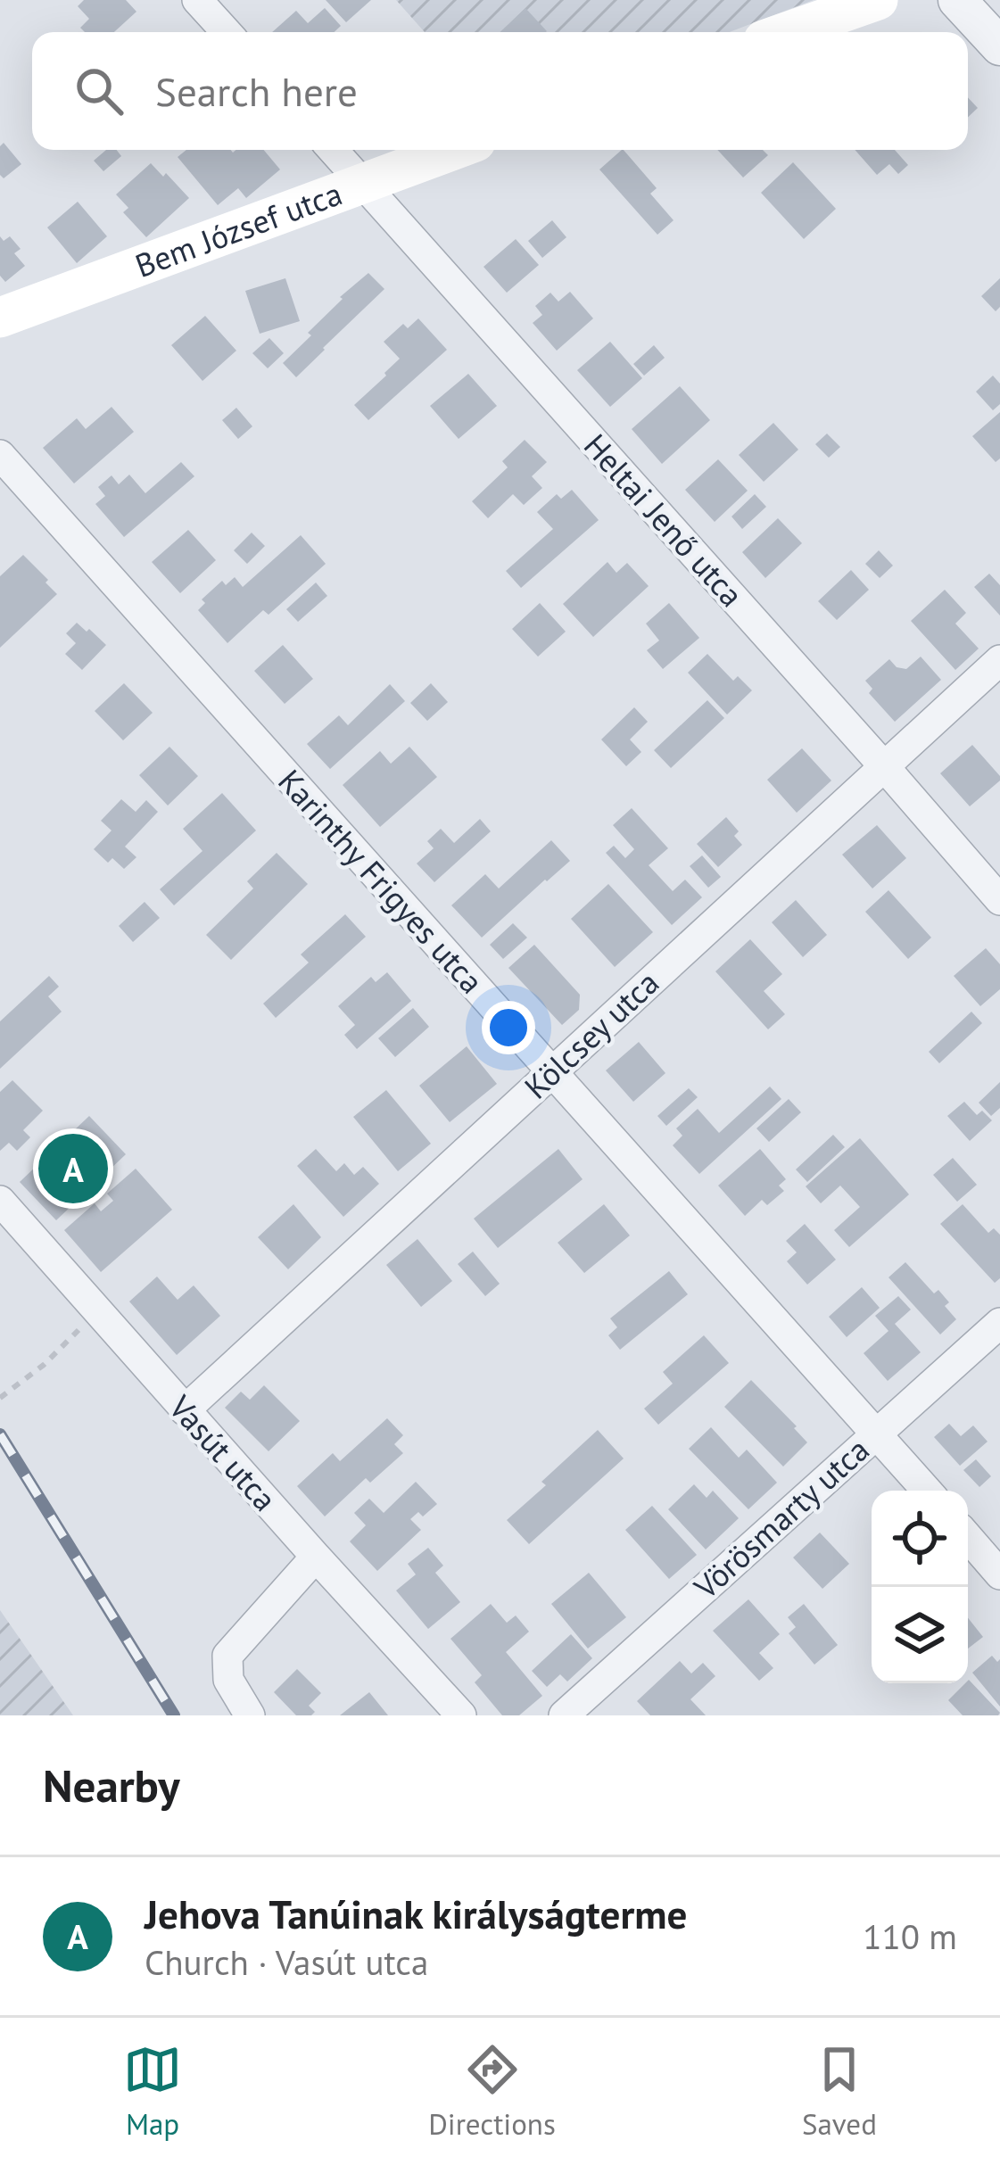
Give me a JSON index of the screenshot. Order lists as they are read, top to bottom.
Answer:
{
  "streets": {
    "main road": ["Bem József utca"],
    "street": [
      "Heltai Jenő utca",
      "Karinthy Frigyes utca",
      "Kölcsey utca",
      "Vasút utca",
      "Vörösmarty utca"
    ]
  },
  "crossings": [
    ["Bem József utca", "Heltai Jenő utca"],
    ["Heltai Jenő utca", "Kölcsey utca"],
    ["Karinthy Frigyes utca", "Kölcsey utca"],
    ["Karinthy Frigyes utca", "Vörösmarty utca"],
    ["Kölcsey utca", "Vasút utca"]
  ],
  "page": {
    "search": "Search here",
    "pins": "A",
    "heading": "Nearby",
    "list": [
      {
        "mark": "A",
        "name": "Jehova Tanúinak királyságterme",
        "note": "Church · Vasút utca",
        "value": "110 m"
      }
    ],
    "nav": ["Map", "Directions", "Saved"]
  }
}
